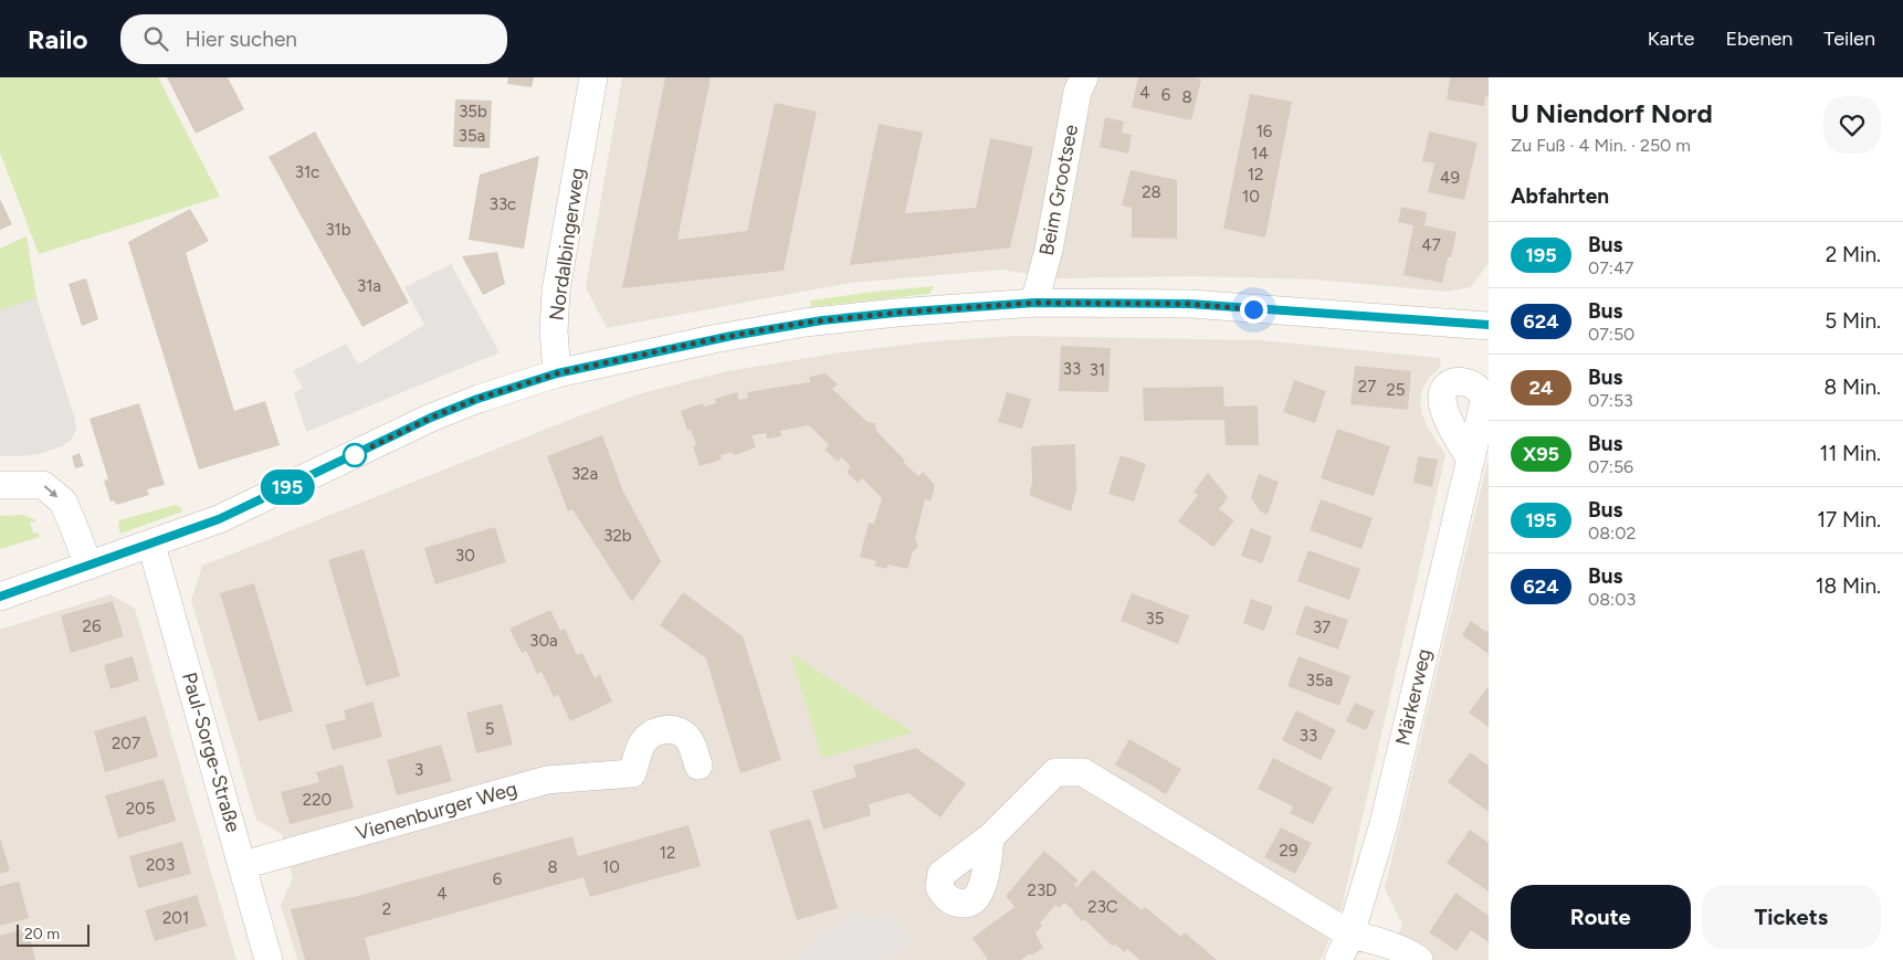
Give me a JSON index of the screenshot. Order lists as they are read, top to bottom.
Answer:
{
  "streets": {
    "street": [
      "Beim Grootsee",
      "Nordalbingerweg",
      "Märkerweg",
      "Paul-Sorge-Straße",
      "Vienenburger Weg"
    ]
  },
  "crossings": [
    ["Paul-Sorge-Straße", "Vienenburger Weg"]
  ],
  "lines": ["bus line 195"],
  "house_numbers": [
    "4",
    "6",
    "8",
    "35b",
    "16",
    "35a",
    "14",
    "31c",
    "12",
    "49",
    "28",
    "10",
    "33c",
    "31b",
    "47",
    "31a",
    "33",
    "31",
    "27",
    "25",
    "32a",
    "32b",
    "30",
    "35",
    "26",
    "37",
    "30a",
    "35a",
    "5",
    "33",
    "207",
    "3",
    "220",
    "205",
    "29",
    "12",
    "203",
    "8",
    "10",
    "6",
    "23D",
    "4",
    "23C",
    "2",
    "201"
  ],
  "scale_bar": "20 m",
  "page": {
    "header": "Railo",
    "search": "Hier suchen",
    "nav": ["Karte", "Ebenen", "Teilen"],
    "on_map": "195",
    "heading": [
      ["U Niendorf Nord", "Zu Fuß · 4 Min. · 250 m"],
      "Abfahrten"
    ],
    "list": [
      {
        "mark": "195",
        "name": "Bus",
        "note": "07:47",
        "value": "2 Min."
      },
      {
        "mark": "624",
        "name": "Bus",
        "note": "07:50",
        "value": "5 Min."
      },
      {
        "mark": "24",
        "name": "Bus",
        "note": "07:53",
        "value": "8 Min."
      },
      {
        "mark": "X95",
        "name": "Bus",
        "note": "07:56",
        "value": "11 Min."
      },
      {
        "mark": "195",
        "name": "Bus",
        "note": "08:02",
        "value": "17 Min."
      },
      {
        "mark": "624",
        "name": "Bus",
        "note": "08:03",
        "value": "18 Min."
      }
    ],
    "buttons": ["Route", "Tickets"],
    "scale": "20 m"
  }
}
